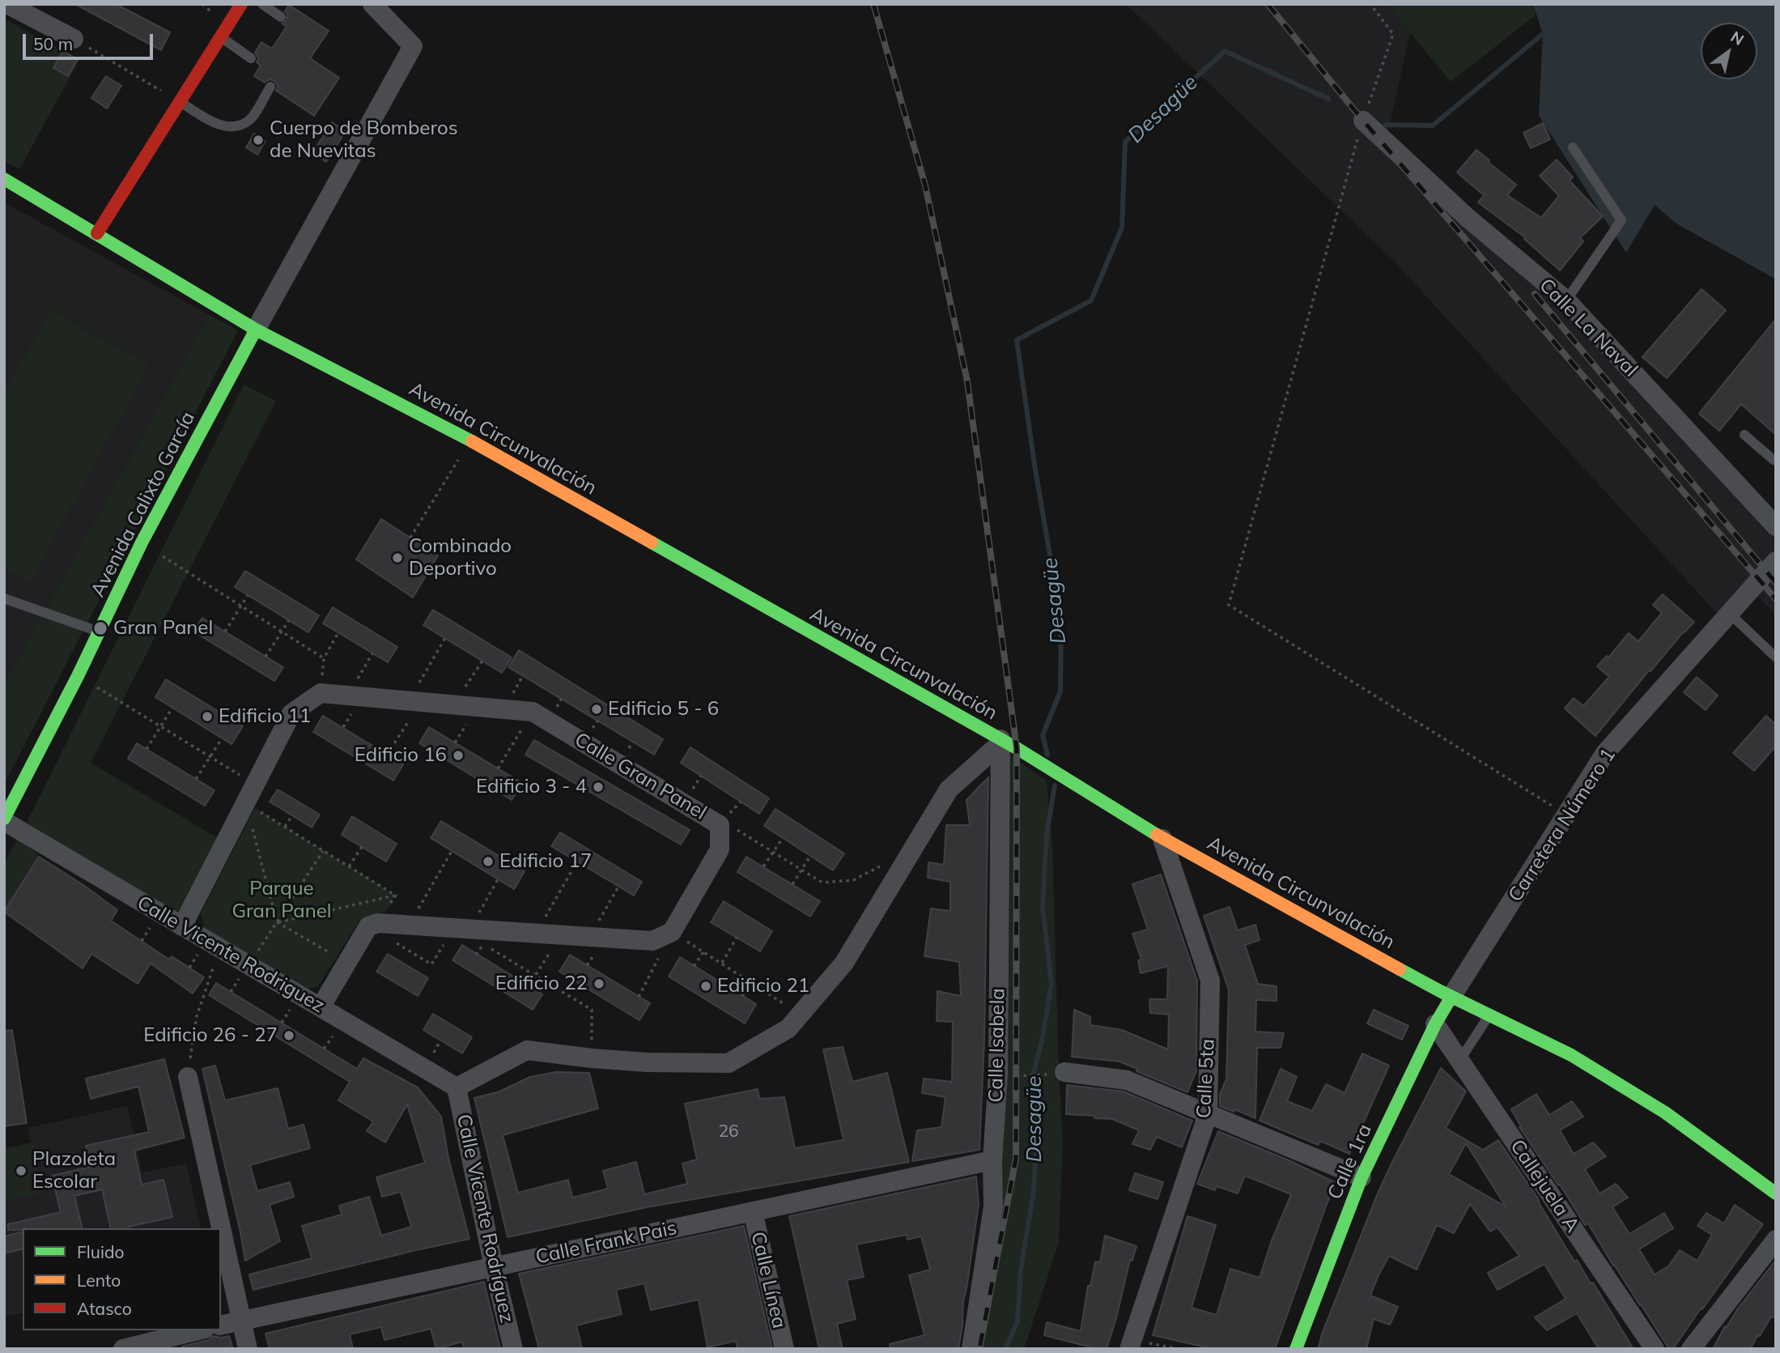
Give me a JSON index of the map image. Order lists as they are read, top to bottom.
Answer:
{
  "streets": {
    "main road": ["Avenida Circunvalación", "Avenida Calixto García", "Calle 1ra"],
    "street": [
      "Calle La Naval",
      "Calle Gran Panel",
      "Carretera Número 1",
      "Calle Vicente Rodriguez",
      "Calle Isabela",
      "Calle 5ta",
      "Callejuela A",
      "Calle Vicente Rodríguez",
      "Calle Frank Pais",
      "Calle Línea"
    ]
  },
  "crossings": [
    ["Avenida Circunvalación", "Avenida Calixto García"],
    ["Avenida Circunvalación", "Carretera Número 1"],
    ["Avenida Circunvalación", "Calle Isabela"],
    ["Avenida Circunvalación", "Calle 5ta"],
    ["Avenida Circunvalación", "Calle 1ra"],
    ["Avenida Calixto García", "Calle Vicente Rodriguez"],
    ["Carretera Número 1", "Calle 1ra"],
    ["Calle Vicente Rodriguez", "Calle Vicente Rodríguez"],
    ["Calle Isabela", "Calle Frank Pais"],
    ["Calle 1ra", "Callejuela A"],
    ["Calle Vicente Rodríguez", "Calle Frank Pais"],
    ["Calle Frank Pais", "Calle Línea"]
  ],
  "water": ["Desagüe"],
  "parks": ["Parque Gran Panel"],
  "places": [
    "Cuerpo de Bomberos de Nuevitas",
    "Combinado Deportivo",
    "Gran Panel",
    "Edificio 5 - 6",
    "Edificio 11",
    "Edificio 16",
    "Edificio 3 - 4",
    "Edificio 17",
    "Edificio 22",
    "Edificio 21",
    "Edificio 26 - 27",
    "Plazoleta Escolar"
  ],
  "house_numbers": ["26"],
  "legend": ["Fluido", "Lento", "Atasco"],
  "scale_bar": "50 m",
  "north": "top right"
}
